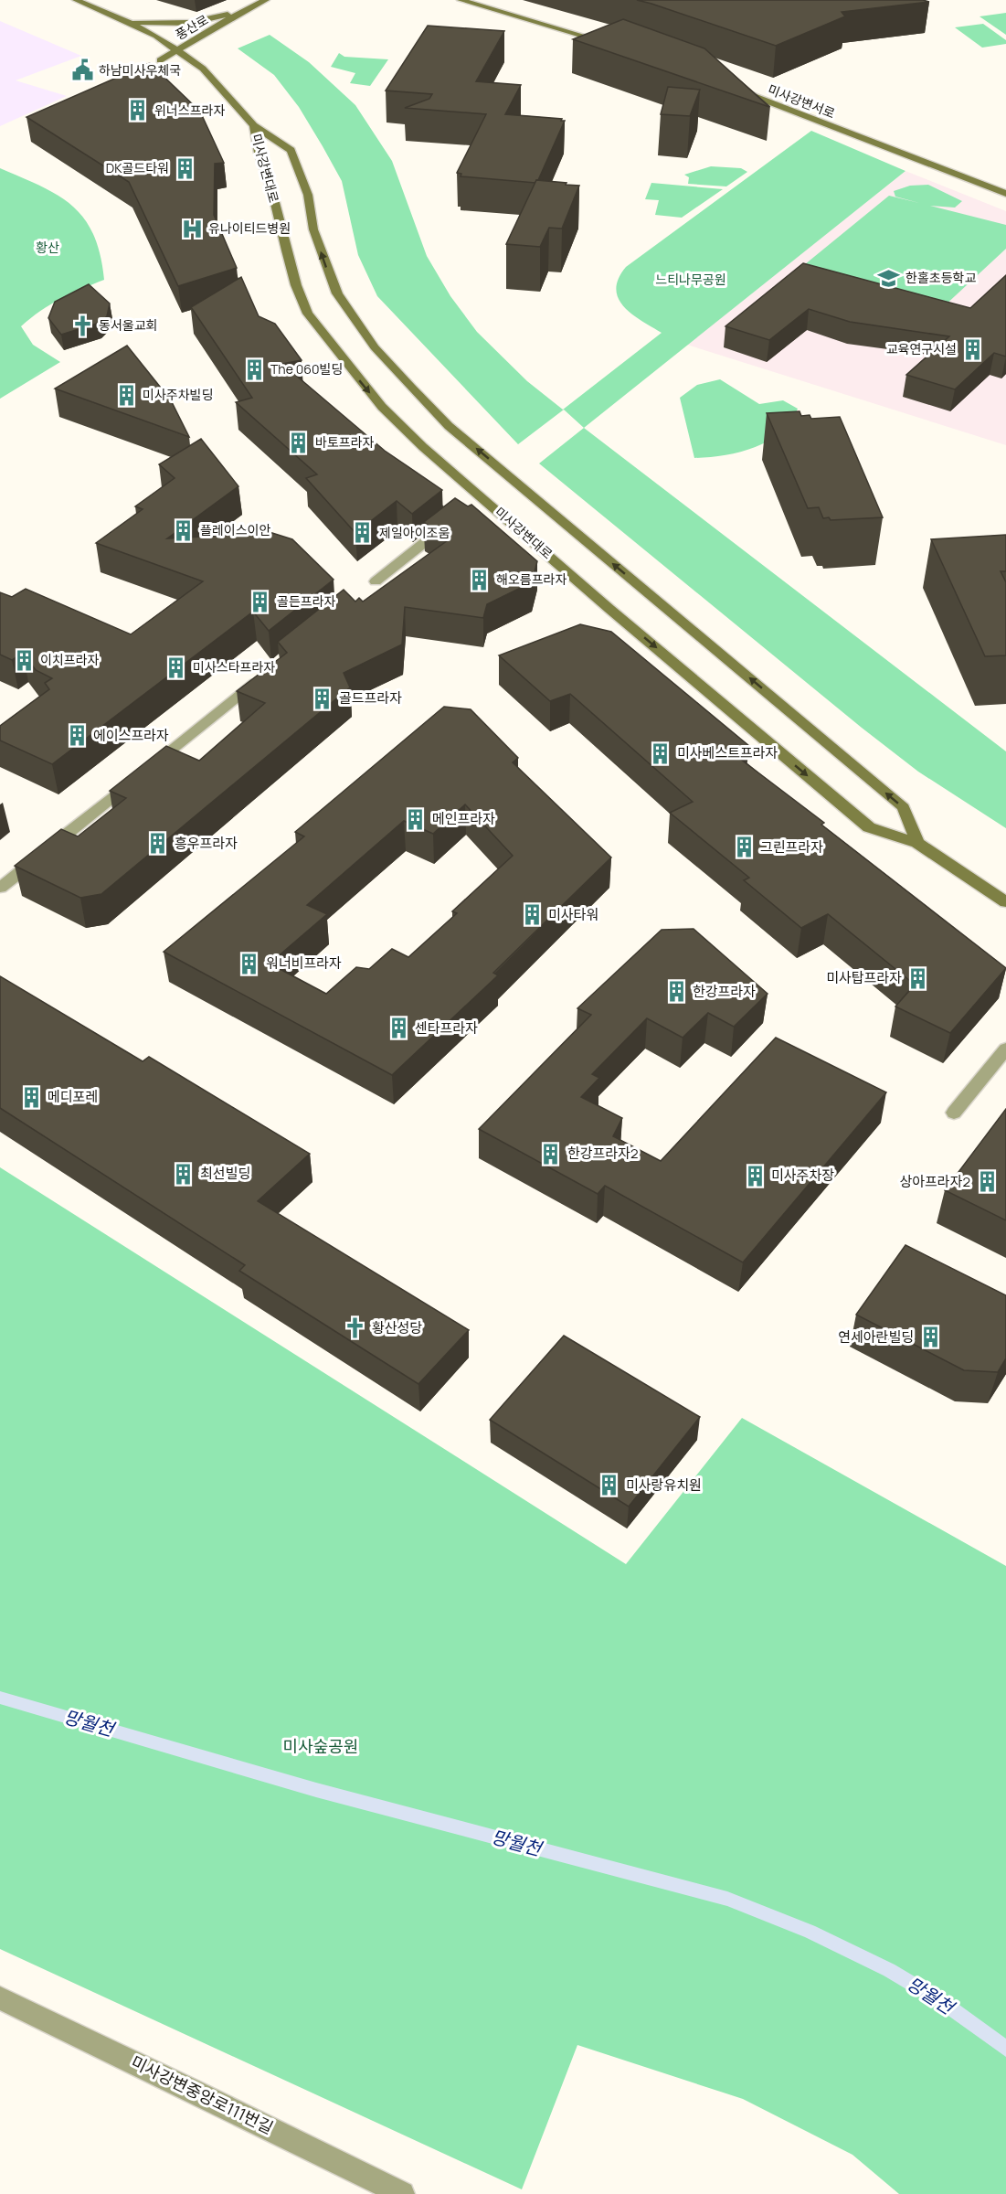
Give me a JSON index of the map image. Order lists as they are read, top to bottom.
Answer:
{
  "streets": {
    "main road": ["풍산로", "미사강변서로", "미사강변대로"],
    "street": ["미사강변중앙로111번길"]
  },
  "crossings": [
    ["풍산로", "미사강변대로"]
  ],
  "water": ["망월천"],
  "parks": ["황산", "느티나무공원", "미사숲공원"],
  "places": {
    "public building": ["하남미사우체국"],
    "building": [
      "위너스프라자",
      "DK골드타워",
      "교육연구시설",
      "The 060빌딩",
      "미사주차빌딩",
      "바토프라자",
      "플레이스이안",
      "제일아이조움",
      "해오름프라자",
      "골든프라자",
      "이치프라자",
      "미사스타프라자",
      "골드프라자",
      "에이스프라자",
      "미사베스트프라자",
      "메인프라자",
      "흥우프라자",
      "그린프라자",
      "미사타워",
      "워너비프라자",
      "미사탑프라자",
      "한강프라자",
      "센타프라자",
      "메디포레",
      "한강프라자2",
      "최선빌딩",
      "미사주차장",
      "상아프라자2",
      "연세아란빌딩",
      "미사랑유치원"
    ],
    "hospital": ["유나이티드병원"],
    "school or university": ["한홀초등학교"],
    "church": ["동서울교회", "황산성당"]
  }
}
